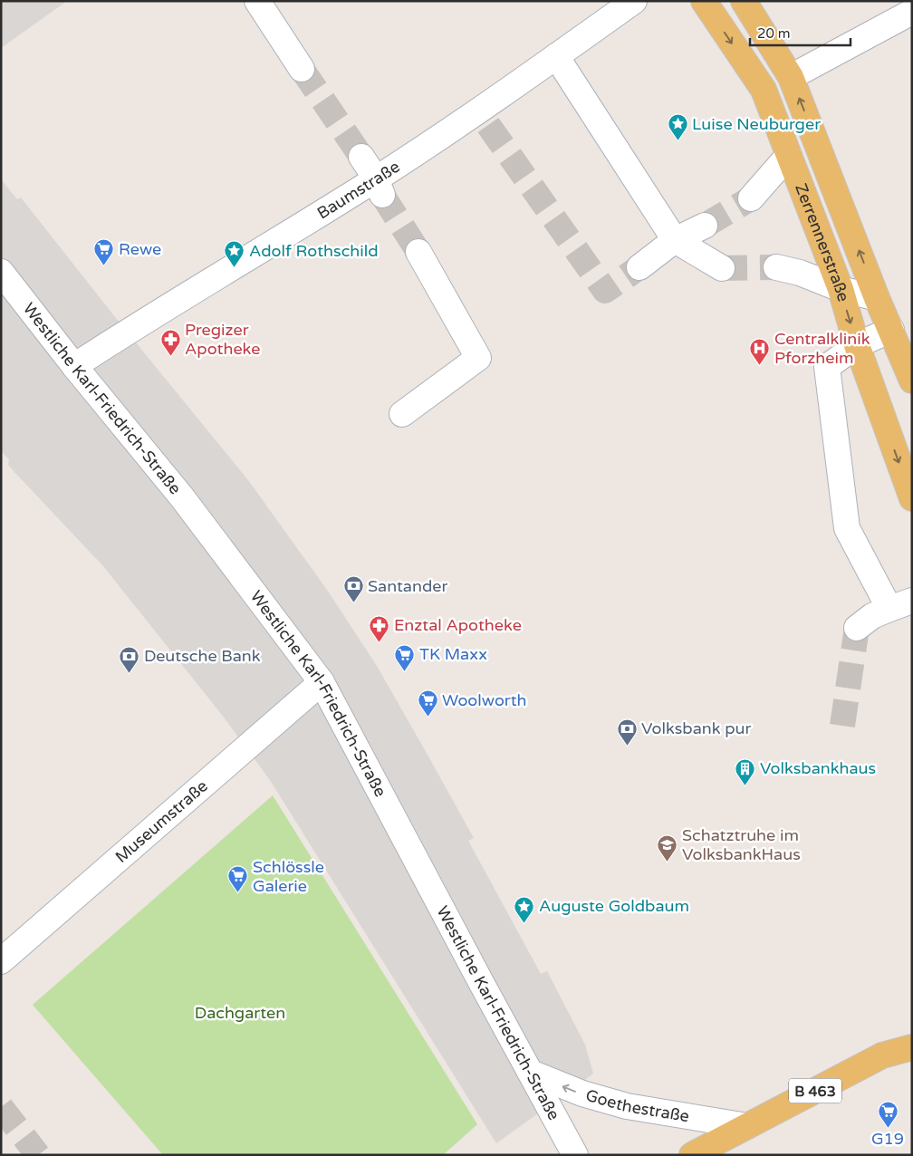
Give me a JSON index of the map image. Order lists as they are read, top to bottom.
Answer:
{
  "streets": {
    "main road": ["Zerrennerstraße", "B 463"],
    "street": [
      "Baumstraße",
      "Westliche Karl-Friedrich-Straße",
      "Museumstraße",
      "Goethestraße"
    ]
  },
  "crossings": [
    ["Baumstraße", "Westliche Karl-Friedrich-Straße"],
    ["Westliche Karl-Friedrich-Straße", "Museumstraße"],
    ["Westliche Karl-Friedrich-Straße", "Goethestraße"],
    ["B 463", "Goethestraße"]
  ],
  "one_way": ["Goethestraße"],
  "parks": ["Dachgarten"],
  "places": {
    "place": ["Luise Neuburger", "Adolf Rothschild", "Auguste Goldbaum"],
    "supermarket": [
      "Rewe",
      "TK Maxx",
      "Woolworth",
      "Schlössle Galerie",
      "G19"
    ],
    "pharmacy": ["Pregizer Apotheke", "Enztal Apotheke"],
    "hospital": ["Centralklinik Pforzheim"],
    "bank": ["Santander", "Deutsche Bank", "Volksbank pur"],
    "building": ["Volksbankhaus"],
    "school or university": ["Schatztruhe im VolksbankHaus"]
  },
  "scale_bar": "20 m"
}
